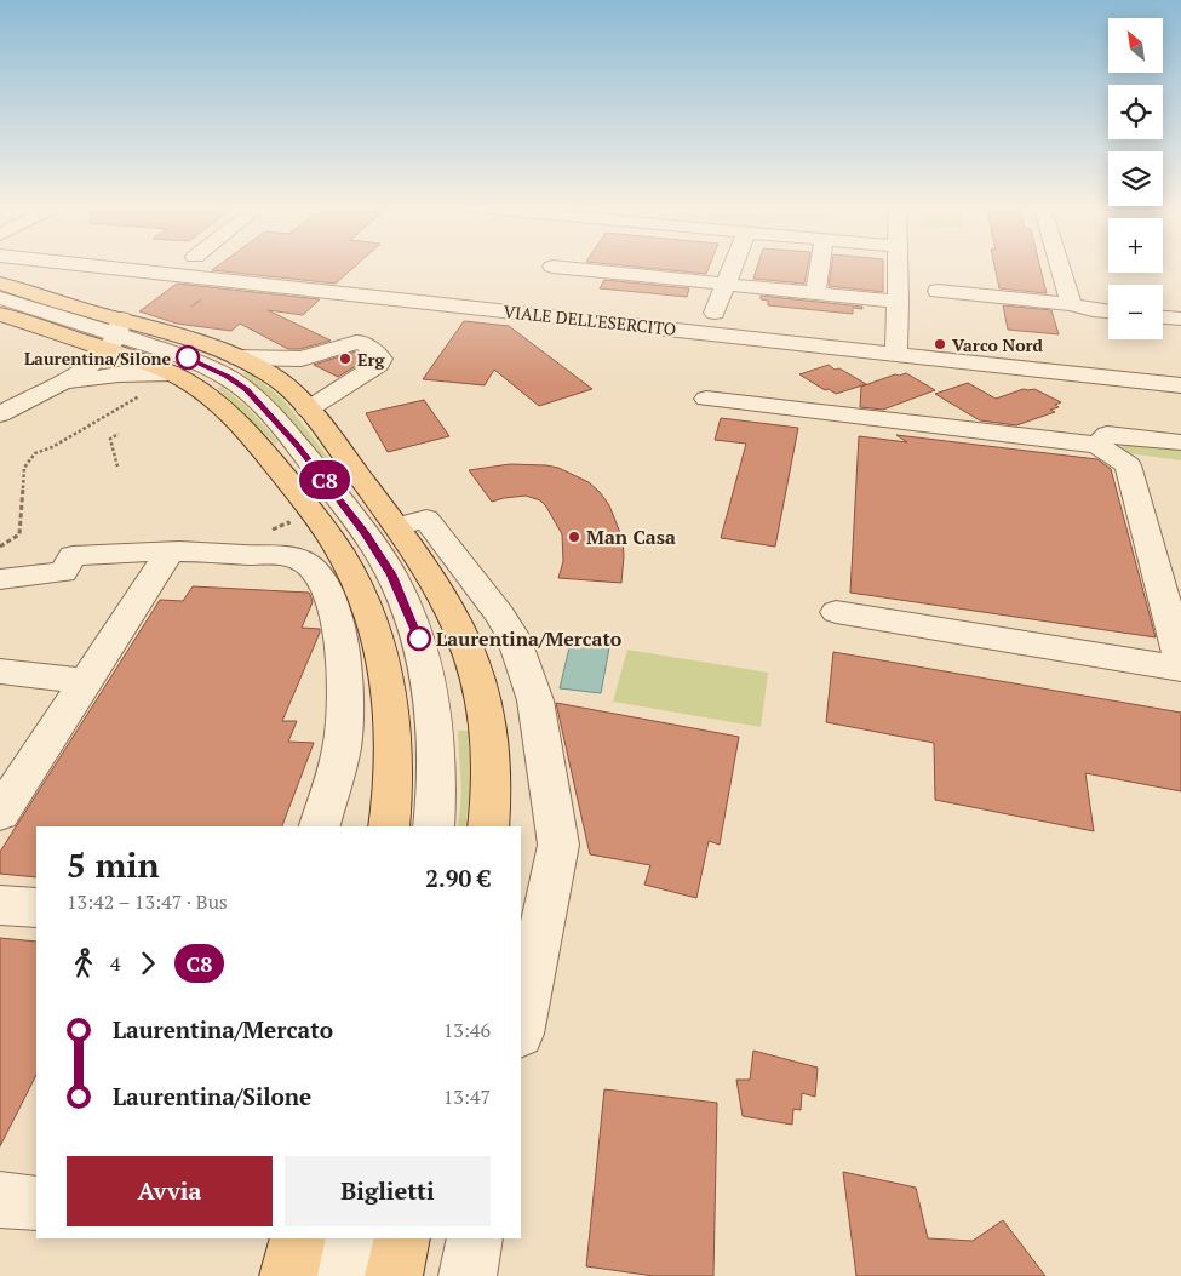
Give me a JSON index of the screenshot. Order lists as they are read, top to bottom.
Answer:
{
  "streets": {
    "street": ["VIALE DELL'ESERCITO"]
  },
  "places": [
    "Varco Nord",
    "Laurentina/Silone",
    "Erg",
    "Man Casa",
    "Laurentina/Mercato"
  ],
  "lines": ["bus line C8"],
  "north": "top left",
  "page": {
    "on_map": "C8",
    "map_buttons": ["+", "−"],
    "heading": ["5 min", "13:42 – 13:47 · Bus", "2.90 €"],
    "legs": ["4", "C8"],
    "list": [
      {
        "name": "Laurentina/Mercato",
        "value": "13:46"
      },
      {
        "name": "Laurentina/Silone",
        "value": "13:47"
      }
    ],
    "buttons": ["Avvia", "Biglietti"]
  }
}
